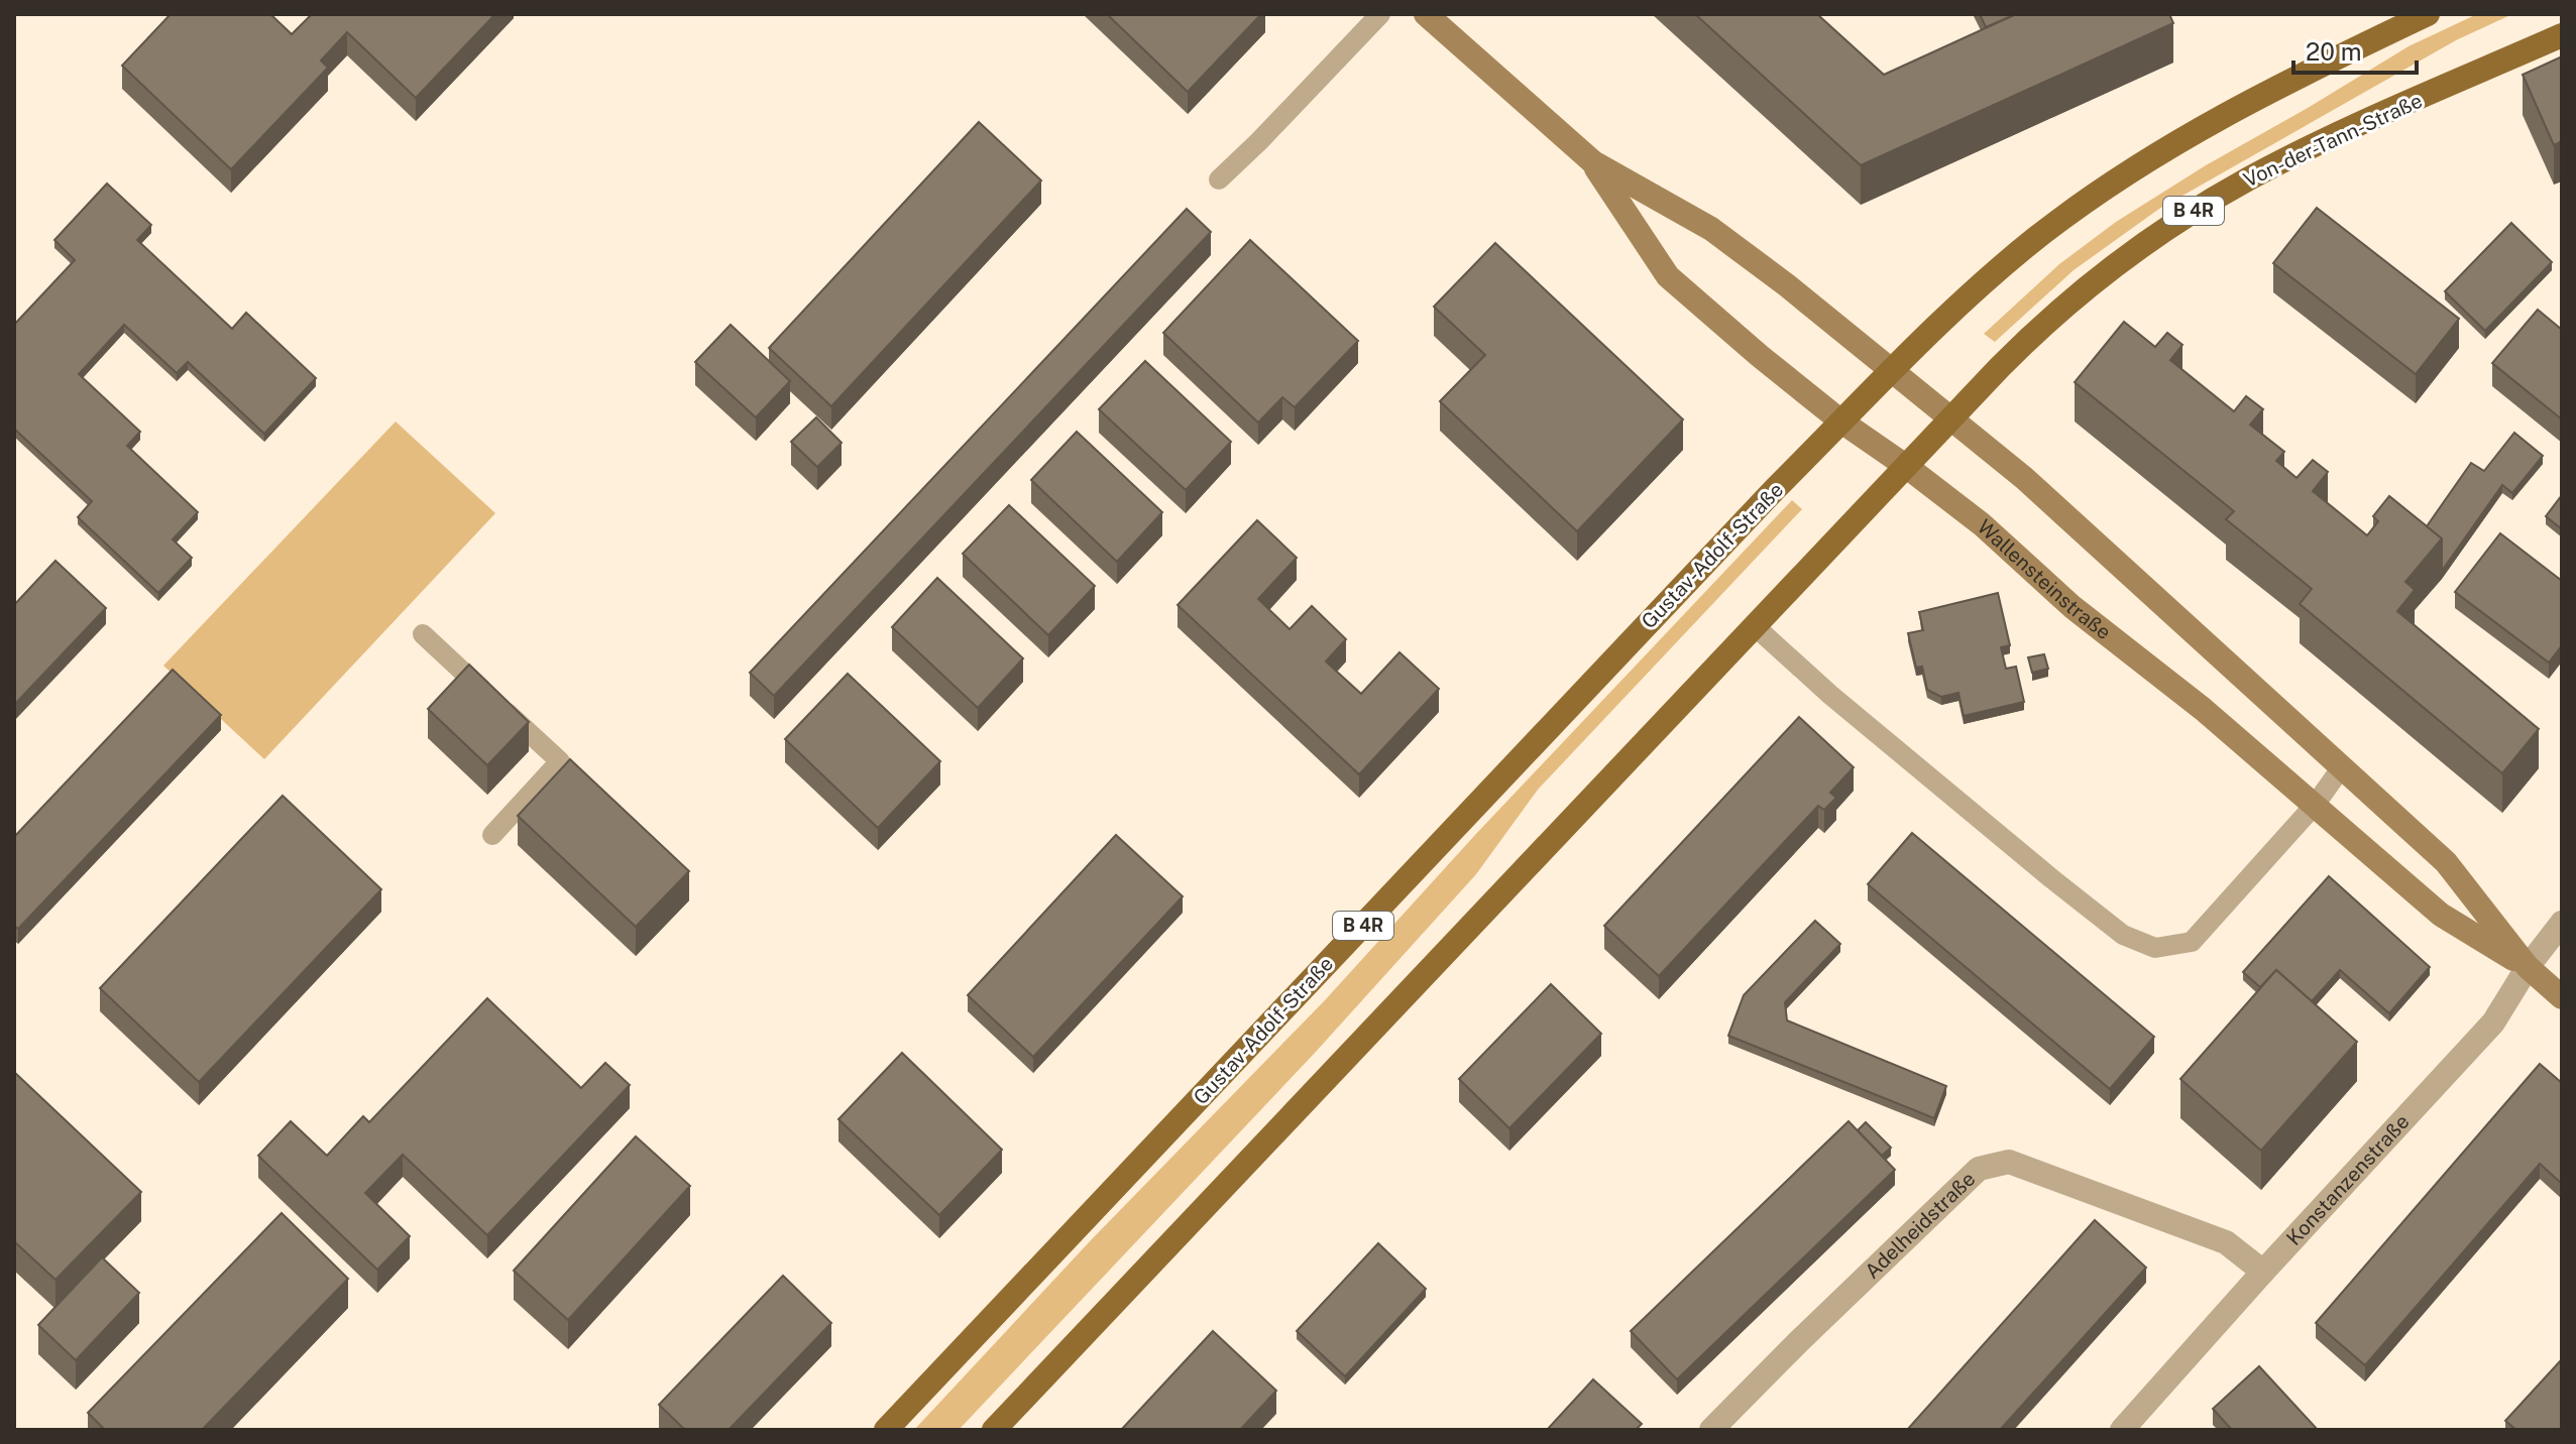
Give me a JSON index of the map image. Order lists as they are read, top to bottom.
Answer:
{
  "streets": {
    "main road": ["Von-der-Tann-Straße", "B 4R", "Gustav-Adolf-Straße"],
    "street": ["Wallensteinstraße", "Konstanzenstraße", "Adelheidstraße"]
  },
  "crossings": [
    ["Von-der-Tann-Straße", "B 4R"],
    ["Von-der-Tann-Straße", "Wallensteinstraße"],
    ["B 4R", "Gustav-Adolf-Straße"],
    ["B 4R", "Wallensteinstraße"],
    ["Gustav-Adolf-Straße", "Wallensteinstraße"],
    ["Wallensteinstraße", "Konstanzenstraße"],
    ["Konstanzenstraße", "Adelheidstraße"]
  ],
  "scale_bar": "20 m"
}
